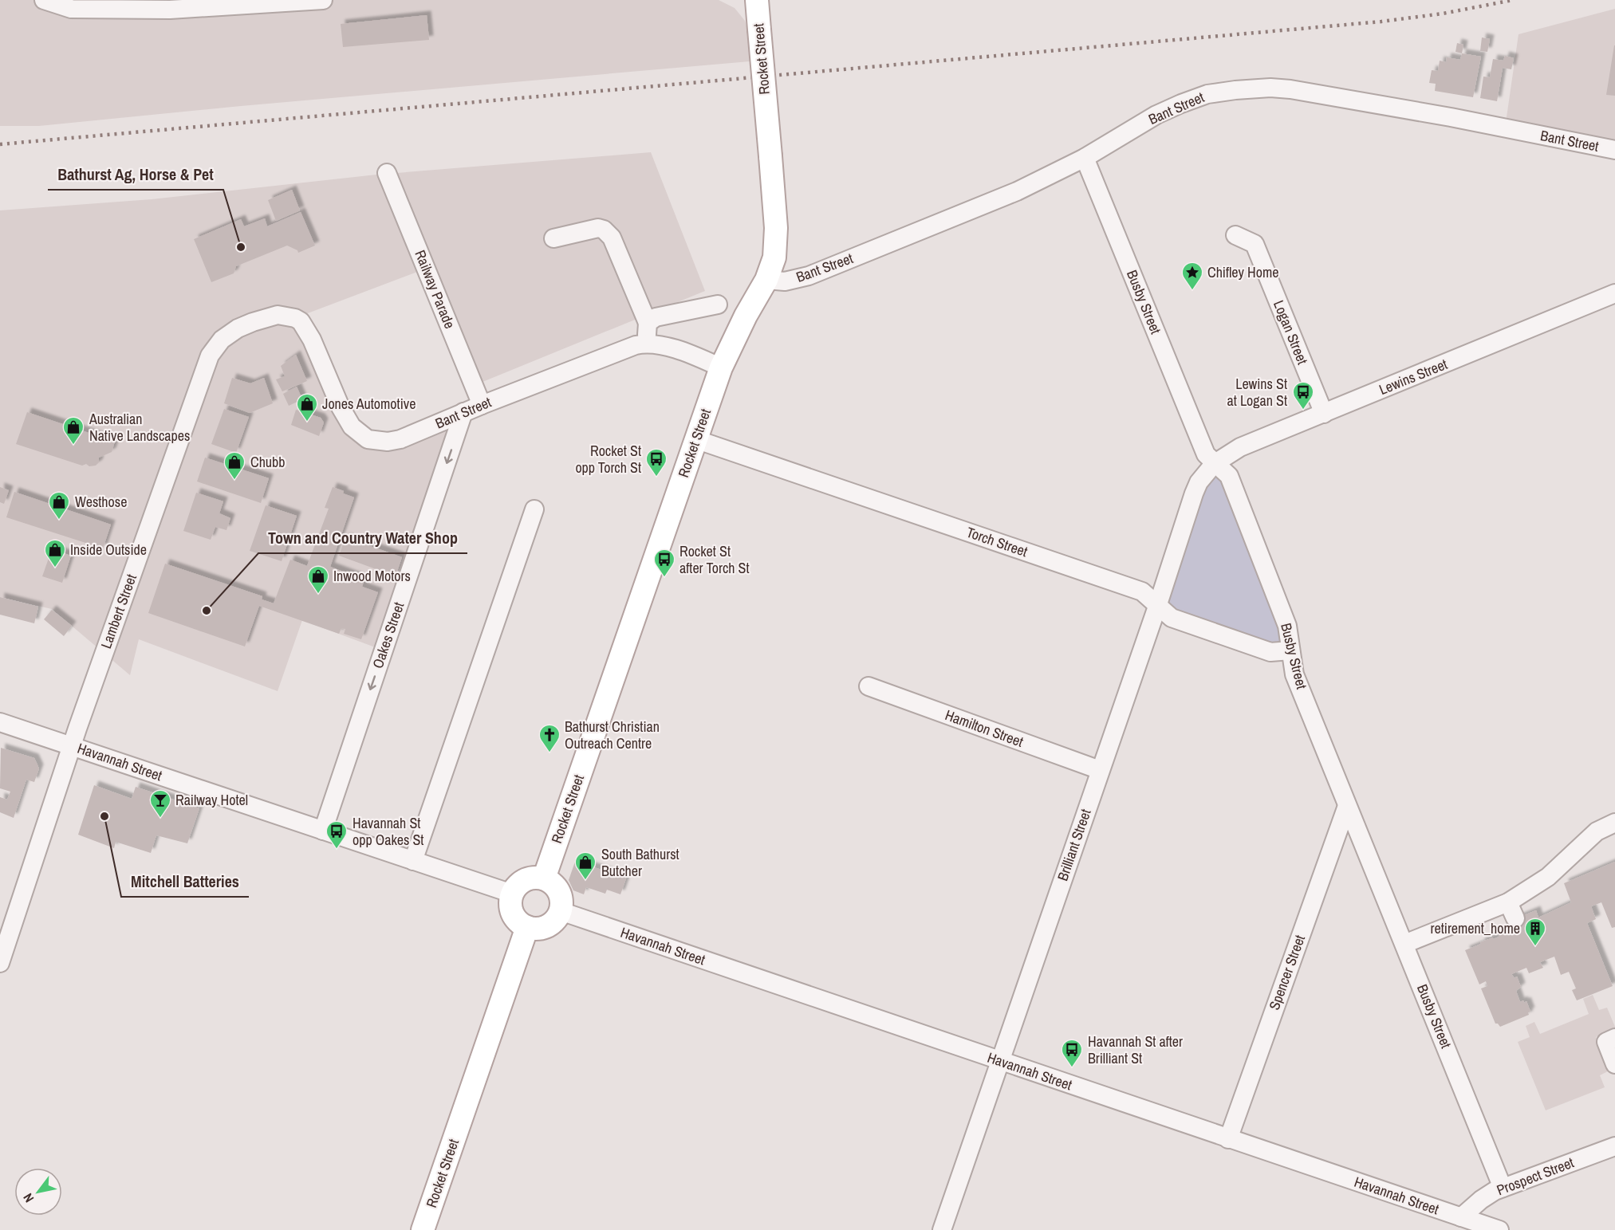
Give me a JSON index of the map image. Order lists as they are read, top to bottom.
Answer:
{
  "streets": {
    "main road": ["Rocket Street"],
    "street": [
      "Bant Street",
      "Railway Parade",
      "Busby Street",
      "Logan Street",
      "Lewins Street",
      "Torch Street",
      "Lambert Street",
      "Oakes Street",
      "Hamilton Street",
      "Havannah Street",
      "Brilliant Street",
      "Spencer Street",
      "Prospect Street"
    ]
  },
  "crossings": [
    ["Rocket Street", "Bant Street"],
    ["Rocket Street", "Torch Street"],
    ["Rocket Street", "Havannah Street"],
    ["Bant Street", "Railway Parade"],
    ["Bant Street", "Busby Street"],
    ["Bant Street", "Lambert Street"],
    ["Bant Street", "Oakes Street"],
    ["Busby Street", "Lewins Street"],
    ["Busby Street", "Torch Street"],
    ["Busby Street", "Brilliant Street"],
    ["Busby Street", "Spencer Street"],
    ["Busby Street", "Prospect Street"],
    ["Logan Street", "Lewins Street"],
    ["Lewins Street", "Brilliant Street"],
    ["Torch Street", "Brilliant Street"],
    ["Lambert Street", "Havannah Street"],
    ["Oakes Street", "Havannah Street"],
    ["Hamilton Street", "Brilliant Street"],
    ["Havannah Street", "Brilliant Street"],
    ["Havannah Street", "Spencer Street"],
    ["Havannah Street", "Prospect Street"]
  ],
  "places": {
    "other": ["Bathurst Ag, Horse & Pet", "Town and Country Water Shop", "Mitchell Batteries"],
    "place": ["Chifley Home"],
    "bus stop": [
      "Lewins St at Logan St",
      "Rocket St opp Torch St",
      "Rocket St after Torch St",
      "Havannah St opp Oakes St",
      "Havannah St after Brilliant St"
    ],
    "shop": [
      "Jones Automotive",
      "Australian Native Landscapes",
      "Chubb",
      "Westhose",
      "Inside Outside",
      "Inwood Motors",
      "South Bathurst Butcher"
    ],
    "church": ["Bathurst Christian Outreach Centre"],
    "bar": ["Railway Hotel"],
    "building": ["retirement_home"]
  },
  "north": "bottom left"
}
